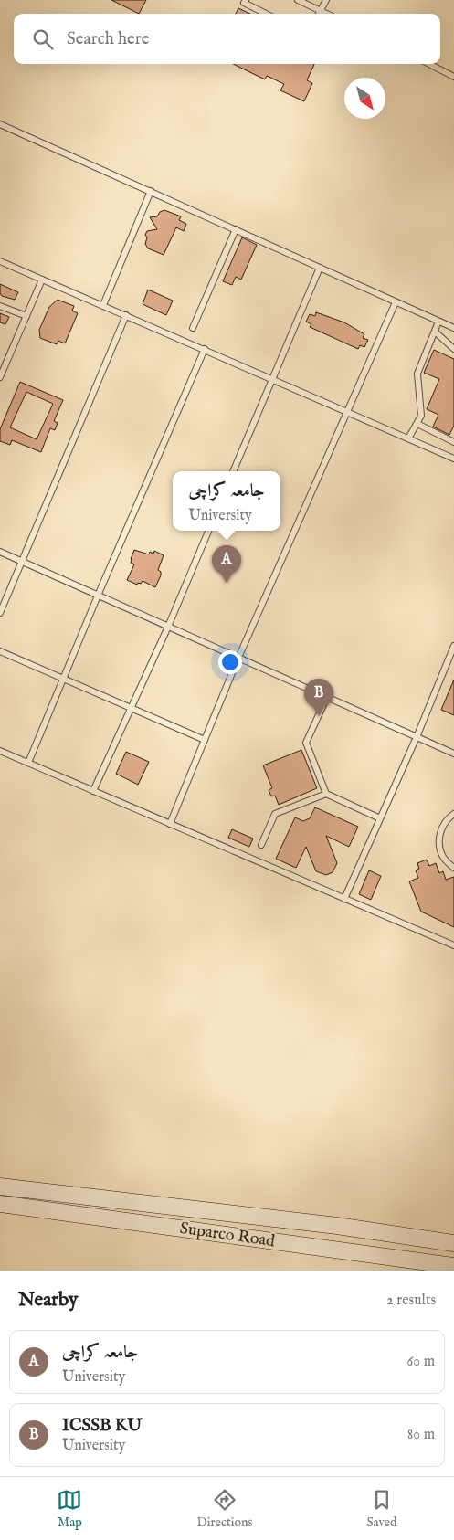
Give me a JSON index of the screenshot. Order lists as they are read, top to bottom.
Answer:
{
  "streets": {
    "main road": ["Suparco Road"]
  },
  "north": "bottom right",
  "page": {
    "search": "Search here",
    "popup": ["جامعہ کراچی", "University"],
    "pins": ["A", "B"],
    "heading": ["Nearby", "2 results"],
    "list": [
      {
        "mark": "A",
        "name": "جامعہ کراچی",
        "note": "University",
        "value": "60 m"
      },
      {
        "mark": "B",
        "name": "ICSSB KU",
        "note": "University",
        "value": "80 m"
      }
    ],
    "nav": ["Map", "Directions", "Saved"]
  }
}
